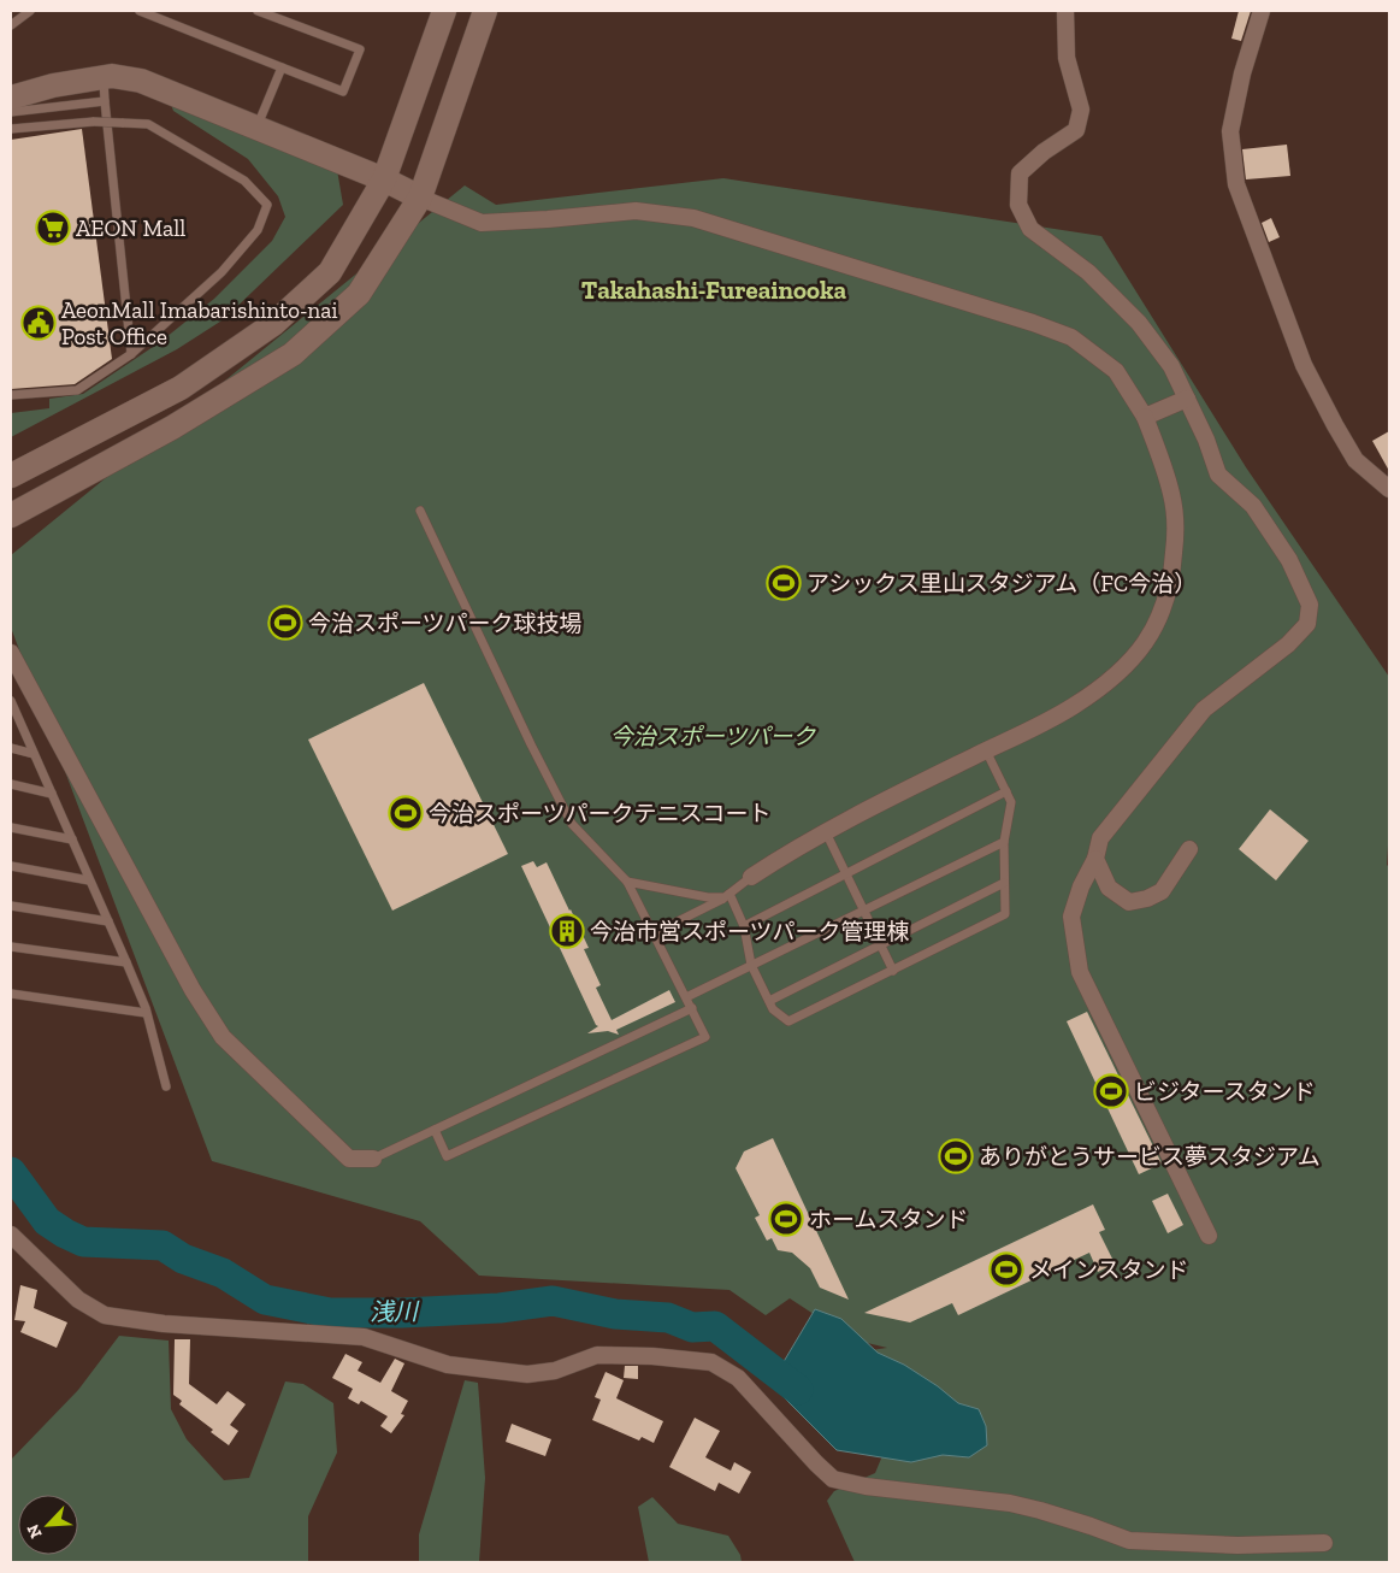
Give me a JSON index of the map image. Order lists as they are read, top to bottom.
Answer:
{
  "districts": ["Takahashi-Fureainooka"],
  "water": ["浅川"],
  "parks": ["今治スポーツパーク"],
  "places": {
    "supermarket": ["AEON Mall"],
    "public building": ["AeonMall Imabarishinto-nai Post Office"],
    "sports": [
      "アシックス里山スタジアム（FC今治）",
      "今治スポーツパーク球技場",
      "今治スポーツパークテニスコート",
      "ビジタースタンド",
      "ありがとうサービス夢スタジアム",
      "ホームスタンド",
      "メインスタンド"
    ],
    "building": ["今治市営スポーツパーク管理棟"]
  },
  "north": "bottom left"
}
